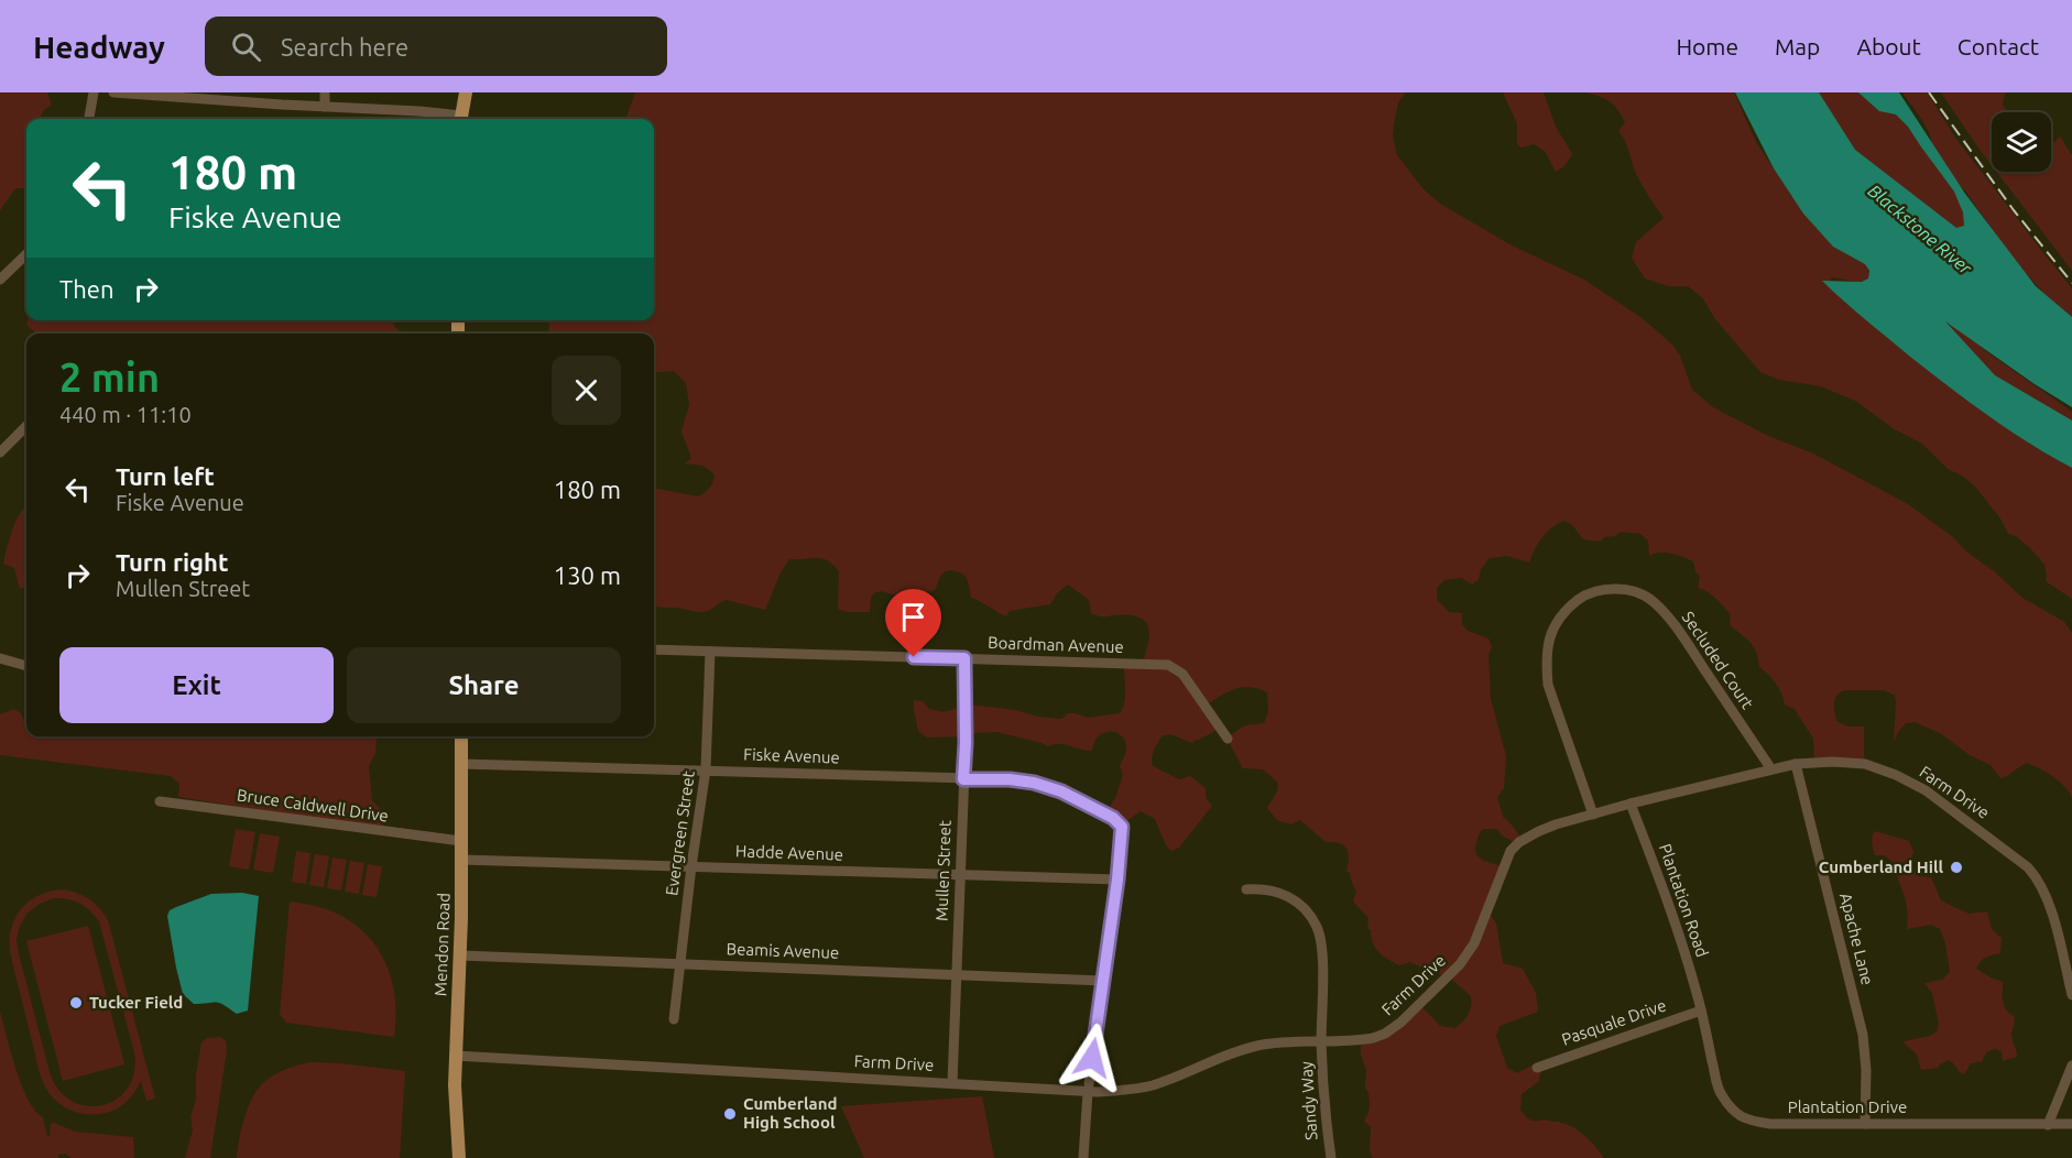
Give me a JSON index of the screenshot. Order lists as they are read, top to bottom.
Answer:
{
  "streets": {
    "main road": ["Mendon Road"],
    "street": [
      "Boardman Avenue",
      "Secluded Court",
      "Fiske Avenue",
      "Farm Drive",
      "Bruce Caldwell Drive",
      "Evergreen Street",
      "Hadde Avenue",
      "Mullen Street",
      "Plantation Road",
      "Apache Lane",
      "Beamis Avenue",
      "Pasquale Drive",
      "Sandy Way",
      "Plantation Drive"
    ]
  },
  "crossings": [
    ["Boardman Avenue", "Evergreen Street"],
    ["Boardman Avenue", "Mullen Street"],
    ["Secluded Court", "Farm Drive"],
    ["Fiske Avenue", "Evergreen Street"],
    ["Fiske Avenue", "Hadde Avenue"],
    ["Fiske Avenue", "Mullen Street"],
    ["Fiske Avenue", "Mendon Road"],
    ["Farm Drive", "Mullen Street"],
    ["Farm Drive", "Plantation Road"],
    ["Farm Drive", "Apache Lane"],
    ["Farm Drive", "Mendon Road"],
    ["Farm Drive", "Sandy Way"],
    ["Bruce Caldwell Drive", "Mendon Road"],
    ["Evergreen Street", "Hadde Avenue"],
    ["Evergreen Street", "Beamis Avenue"],
    ["Hadde Avenue", "Mullen Street"],
    ["Hadde Avenue", "Mendon Road"],
    ["Mullen Street", "Beamis Avenue"],
    ["Plantation Road", "Pasquale Drive"],
    ["Plantation Road", "Plantation Drive"],
    ["Apache Lane", "Plantation Drive"],
    ["Mendon Road", "Beamis Avenue"],
    ["Pasquale Drive", "Plantation Drive"]
  ],
  "water": ["Blackstone River"],
  "places": ["Cumberland Hill", "Tucker Field", "Cumberland High School"],
  "page": {
    "header": "Headway",
    "search": "Search here",
    "nav": [
      "Home",
      "Map",
      "About",
      "Contact"
    ],
    "turn": ["180 m", "Fiske Avenue"],
    "then": "Then",
    "heading": ["2 min", "440 m · 11:10"],
    "list": [
      {
        "name": "Turn left",
        "note": "Fiske Avenue",
        "value": "180 m"
      },
      {
        "name": "Turn right",
        "note": "Mullen Street",
        "value": "130 m"
      }
    ],
    "buttons": ["Exit", "Share"]
  }
}
